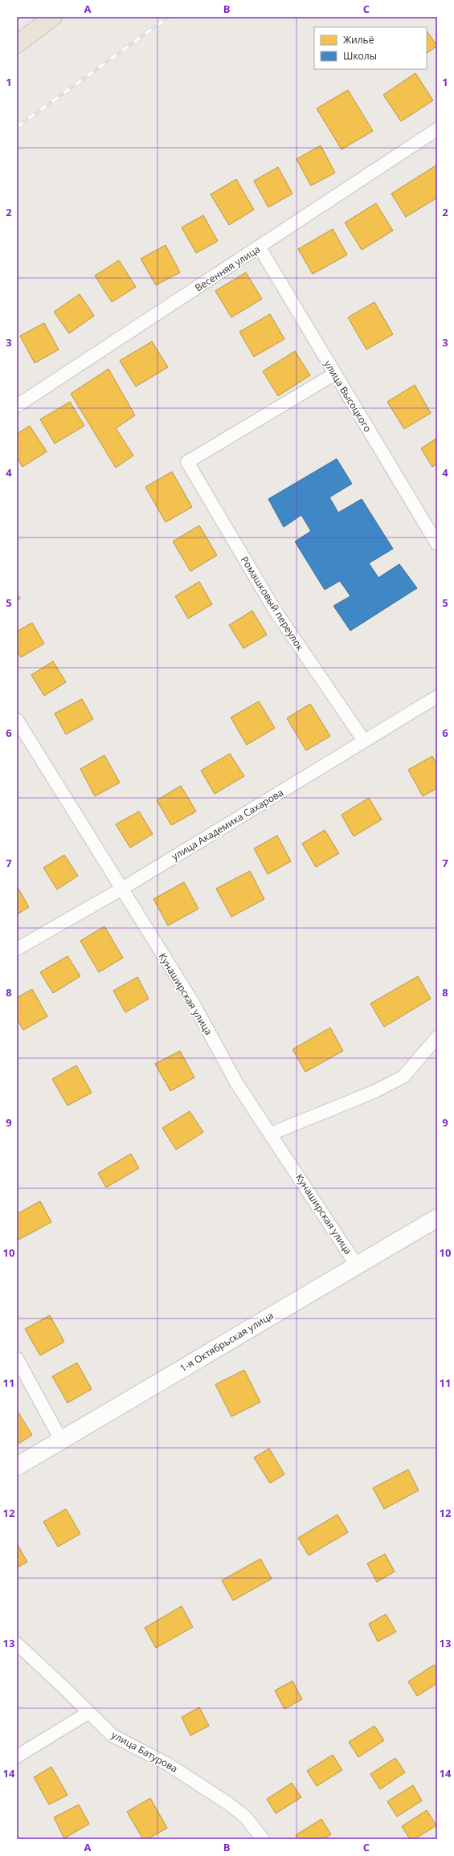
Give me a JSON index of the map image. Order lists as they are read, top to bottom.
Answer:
{
  "streets": {
    "street": [
      "Весенняя улица",
      "улица Высоцкого",
      "Ромашковый переулок",
      "улица Академика Сахарова",
      "Кунаширская улица",
      "1-я Октябрьская улица",
      "улица Батурова"
    ]
  },
  "crossings": [
    ["Весенняя улица", "улица Высоцкого"],
    ["улица Высоцкого", "Ромашковый переулок"],
    ["Ромашковый переулок", "улица Академика Сахарова"],
    ["улица Академика Сахарова", "Кунаширская улица"],
    ["Кунаширская улица", "1-я Октябрьская улица"]
  ],
  "legend": ["Жильё", "Школы"],
  "grid": {
    "columns": ["A", "B", "C"],
    "rows": [
      "1",
      "2",
      "3",
      "4",
      "5",
      "6",
      "7",
      "8",
      "9",
      "10",
      "11",
      "12",
      "13",
      "14"
    ]
  }
}
